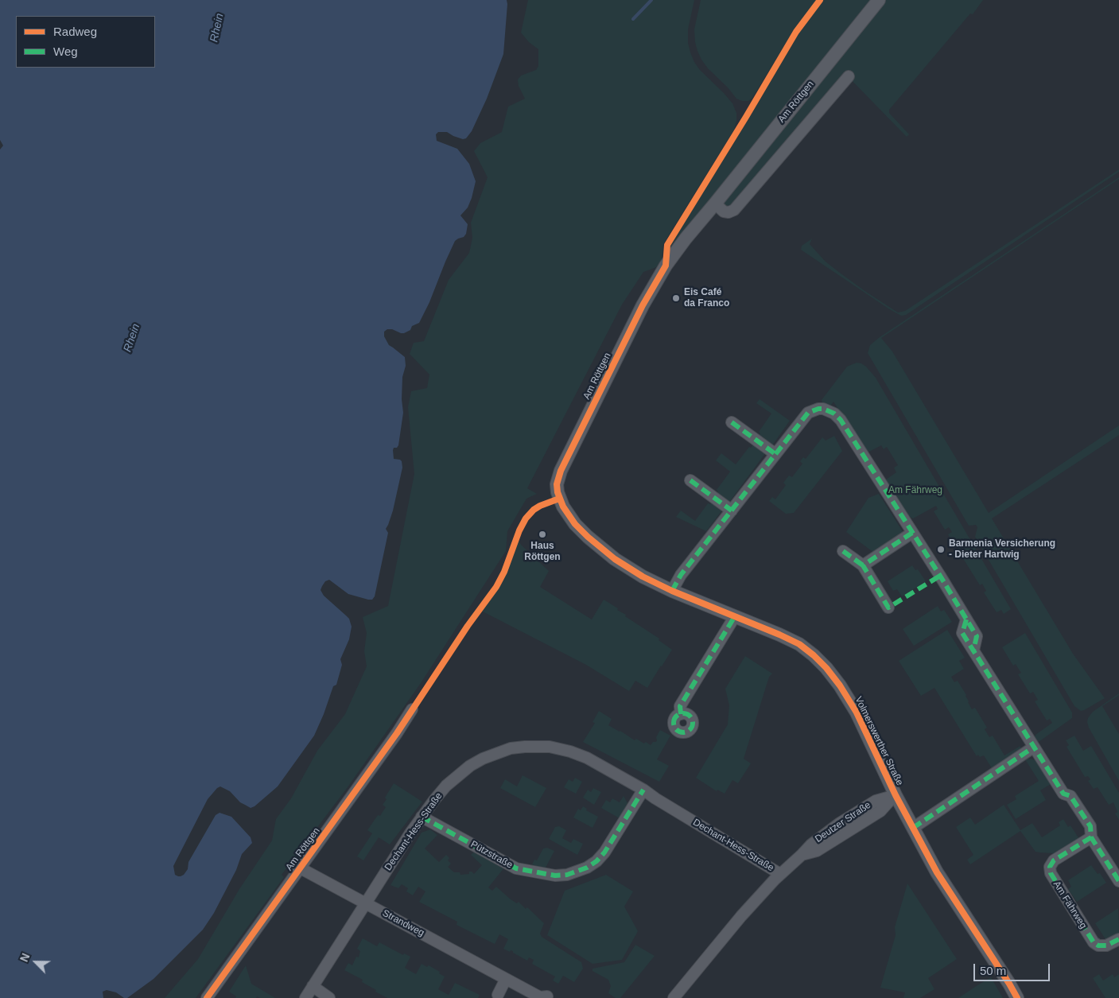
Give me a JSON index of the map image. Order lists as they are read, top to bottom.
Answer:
{
  "streets": {
    "street": [
      "Am Röttgen",
      "Volmerswerther Straße",
      "Deutzer Straße",
      "Dechant-Hess-Straße",
      "Pützstraße",
      "Am Fährweg",
      "Strandweg"
    ]
  },
  "crossings": [
    ["Am Röttgen", "Volmerswerther Straße"],
    ["Am Röttgen", "Strandweg"],
    ["Volmerswerther Straße", "Deutzer Straße"],
    ["Deutzer Straße", "Dechant-Hess-Straße"],
    ["Dechant-Hess-Straße", "Pützstraße"],
    ["Dechant-Hess-Straße", "Strandweg"]
  ],
  "water": ["Rhein"],
  "parks": ["Am Fährweg"],
  "places": ["Eis Café da Franco", "Haus Röttgen", "Barmenia Versicherung - Dieter Hartwig"],
  "legend": ["Radweg", "Weg"],
  "scale_bar": "50 m",
  "north": "top left"
}
